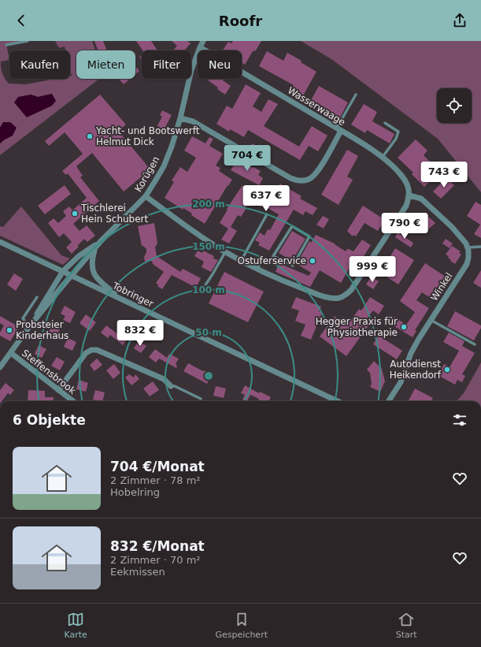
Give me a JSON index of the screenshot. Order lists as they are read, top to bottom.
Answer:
{
  "streets": {
    "street": [
      "Wasserwaage",
      "Korügen",
      "Winkel",
      "Tobringer",
      "Steffensbrook"
    ]
  },
  "crossings": [
    ["Wasserwaage", "Korügen"],
    ["Korügen", "Tobringer"]
  ],
  "places": [
    "Yacht- und Bootswerft Helmut Dick",
    "Tischlerei Hein Schubert",
    "Ostuferservice",
    "Hegger Praxis für Physiotherapie",
    "Probsteier Kinderhaus",
    "Autodienst Heikendorf"
  ],
  "page": {
    "header": "Roofr",
    "chip": [
      "Kaufen",
      "Mieten",
      "Filter",
      "Neu"
    ],
    "price": [
      "704 €",
      "743 €",
      "637 €",
      "790 €",
      "999 €",
      "832 €"
    ],
    "heading": "6 Objekte",
    "list": [
      {
        "name": "704 €/Monat",
        "note": "2 Zimmer · 78 m² · Hobelring"
      },
      {
        "name": "832 €/Monat",
        "note": "2 Zimmer · 70 m² · Eekmissen"
      }
    ],
    "tabs": ["Karte", "Gespeichert", "Start"]
  },
  "rings": [
    "200 m",
    "150 m",
    "100 m",
    "50 m"
  ]
}
